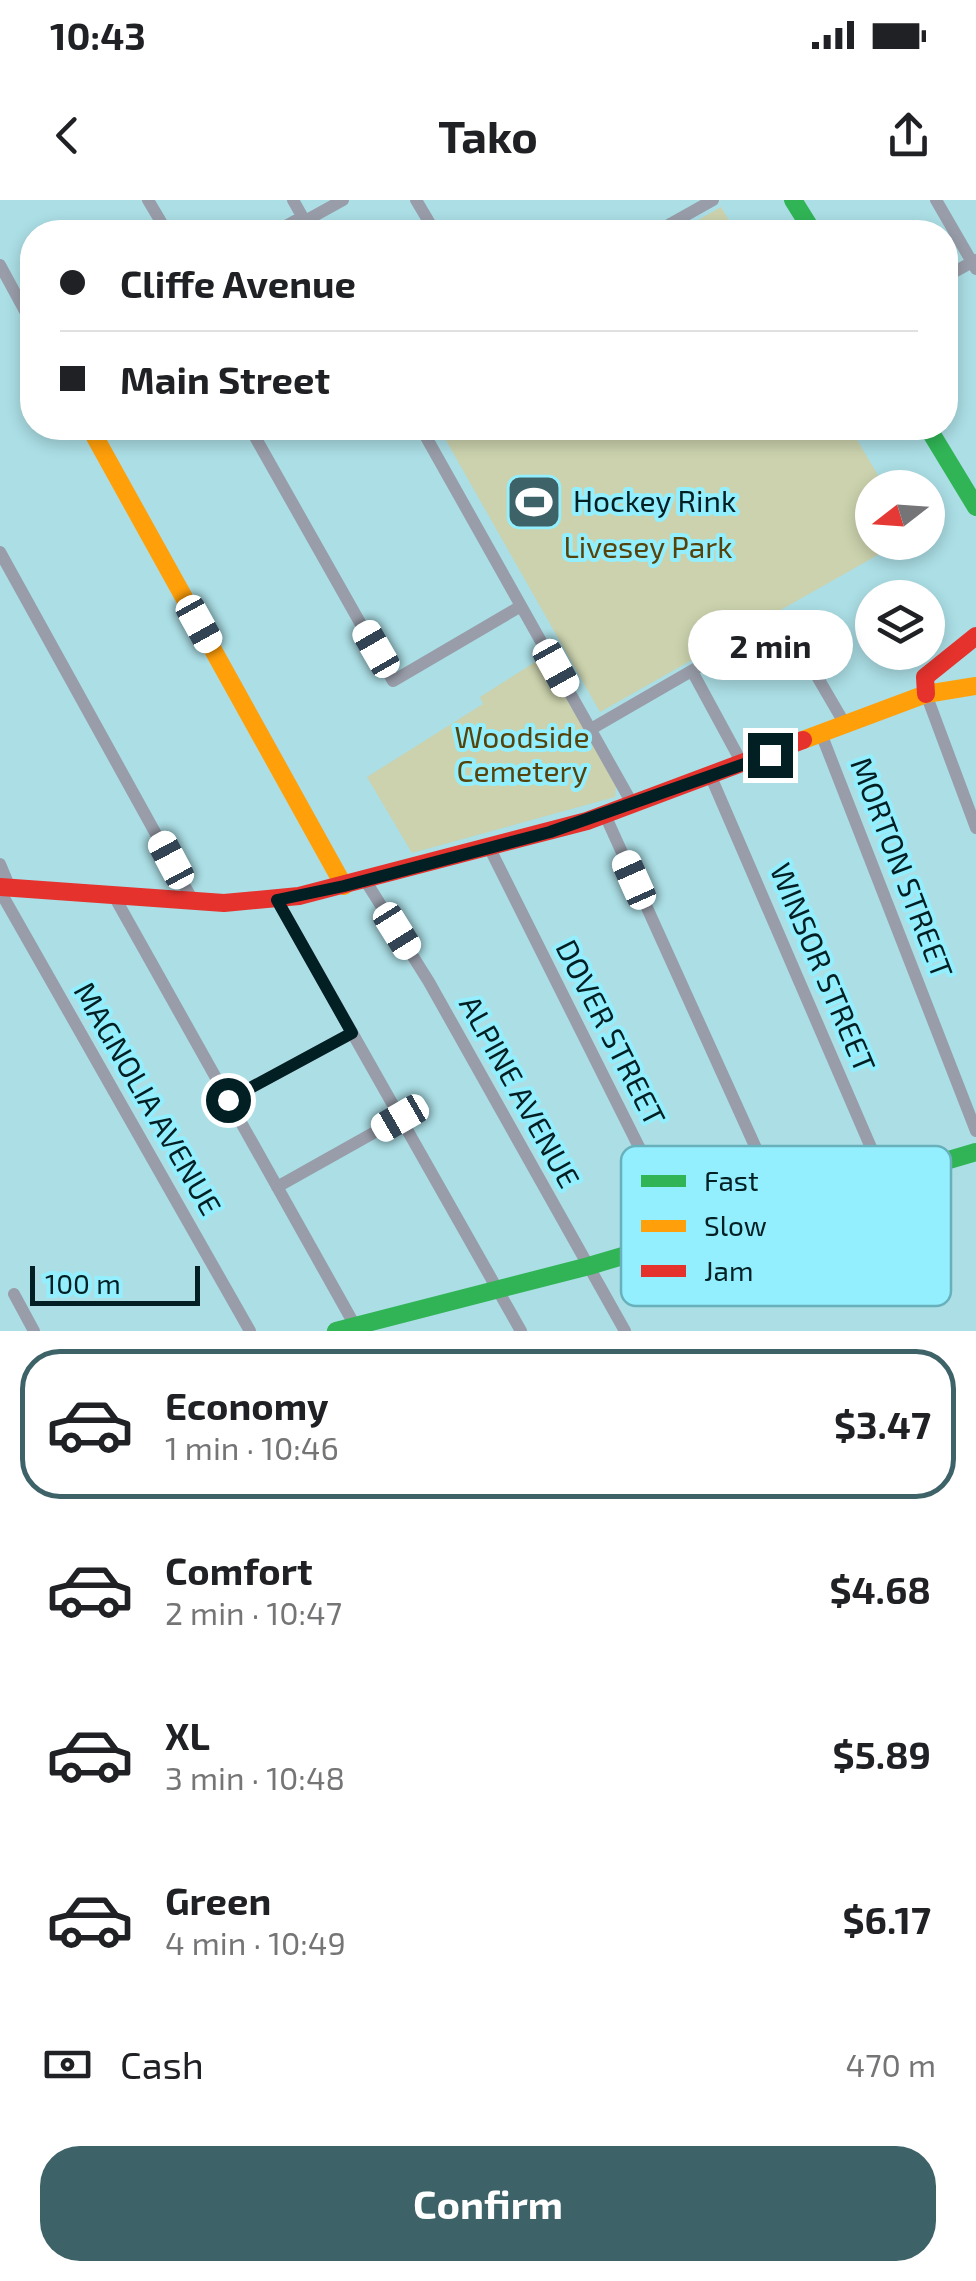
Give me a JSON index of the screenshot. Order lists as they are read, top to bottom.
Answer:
{
  "streets": {
    "street": [
      "MORTON STREET",
      "WINSOR STREET",
      "DOVER STREET",
      "ALPINE AVENUE",
      "MAGNOLIA AVENUE"
    ]
  },
  "parks": ["Livesey Park", "Woodside Cemetery"],
  "places": {
    "sports": ["Hockey Rink"]
  },
  "legend": ["Fast", "Slow", "Jam"],
  "scale_bar": "100 m",
  "north": "left",
  "page": {
    "status": "10:43",
    "header": "Tako",
    "banner": ["Cliffe Avenue", "Main Street"],
    "bubble": "2 min",
    "scale": "100 m",
    "list": [
      {
        "name": "Economy",
        "note": "1 min · 10:46",
        "value": "$3.47"
      },
      {
        "name": "Comfort",
        "note": "2 min · 10:47",
        "value": "$4.68"
      },
      {
        "name": "XL",
        "note": "3 min · 10:48",
        "value": "$5.89"
      },
      {
        "name": "Green",
        "note": "4 min · 10:49",
        "value": "$6.17"
      }
    ],
    "pay": ["Cash", "470 m"],
    "buttons": "Confirm"
  }
}
